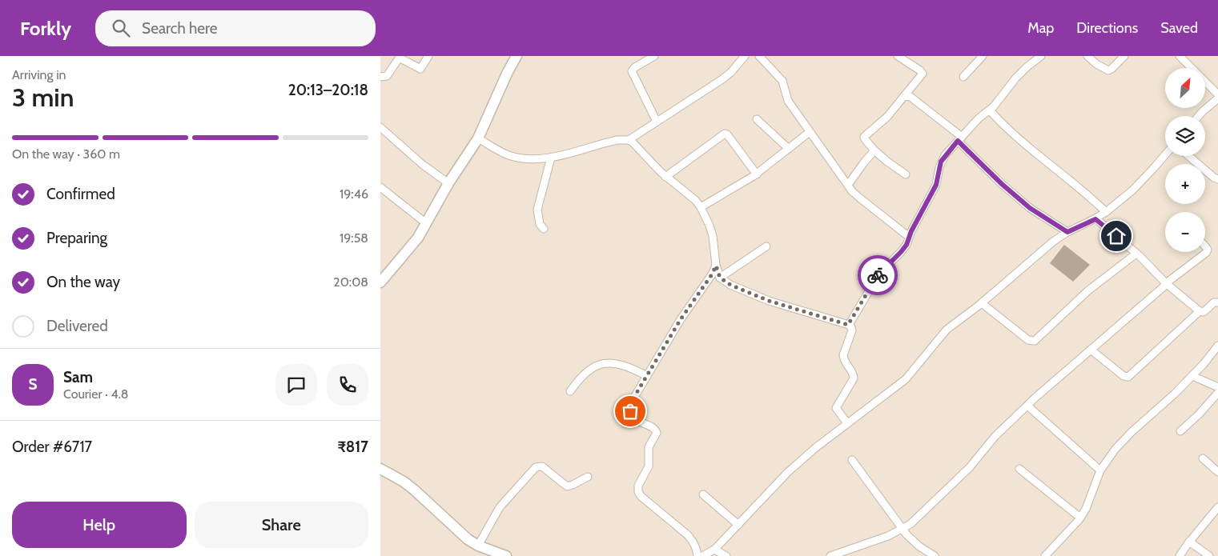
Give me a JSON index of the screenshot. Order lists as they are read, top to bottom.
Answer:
{
  "north": "top right",
  "page": {
    "header": "Forkly",
    "search": "Search here",
    "nav": ["Map", "Directions", "Saved"],
    "heading": ["3 min", "Arriving in", "20:13–20:18"],
    "panel": [
      "Sam",
      "Courier · 4.8",
      "Order #6717",
      "₹817"
    ],
    "map_buttons": ["+", "−"],
    "bar": "On the way · 360 m",
    "list": [
      ["Confirmed", "19:46"],
      ["Preparing", "19:58"],
      ["On the way", "20:08"],
      "Delivered"
    ],
    "round": "S",
    "buttons": ["Help", "Share"]
  }
}
